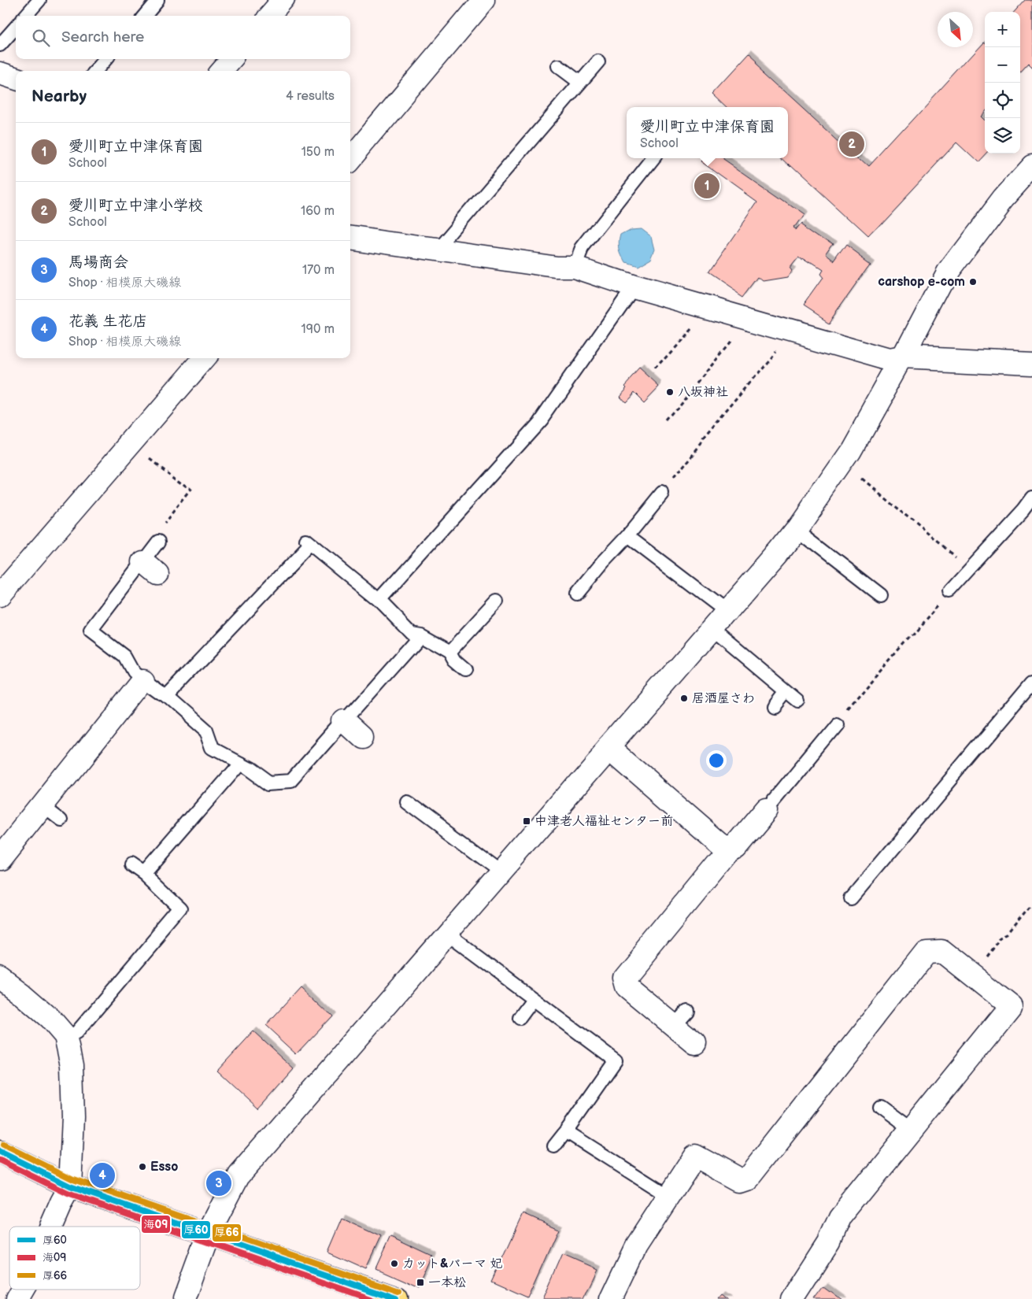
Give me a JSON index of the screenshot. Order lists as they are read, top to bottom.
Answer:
{
  "places": {
    "other": [
      "carshop e-com",
      "八坂神社",
      "居酒屋さわ",
      "Esso",
      "カット&パーマ 妃"
    ],
    "transit": ["中津老人福祉センター前", "一本松"]
  },
  "lines": ["transit line 厚66", "transit line 厚60", "transit line 海09"],
  "legend": ["厚60", "海09", "厚66"],
  "north": "bottom right",
  "page": {
    "map_buttons": ["+", "−"],
    "search": "Search here",
    "heading": ["Nearby", "4 results"],
    "popup": ["愛川町立中津保育園", "School"],
    "list": [
      {
        "mark": "1",
        "name": "愛川町立中津保育園",
        "note": "School",
        "value": "150 m"
      },
      {
        "mark": "2",
        "name": "愛川町立中津小学校",
        "note": "School",
        "value": "160 m"
      },
      {
        "mark": "3",
        "name": "馬場商会",
        "note": "Shop · 相模原大磯線",
        "value": "170 m"
      },
      {
        "mark": "4",
        "name": "花義 生花店",
        "note": "Shop · 相模原大磯線",
        "value": "190 m"
      }
    ],
    "pins": [
      "2",
      "1",
      "4",
      "3"
    ]
  }
}
